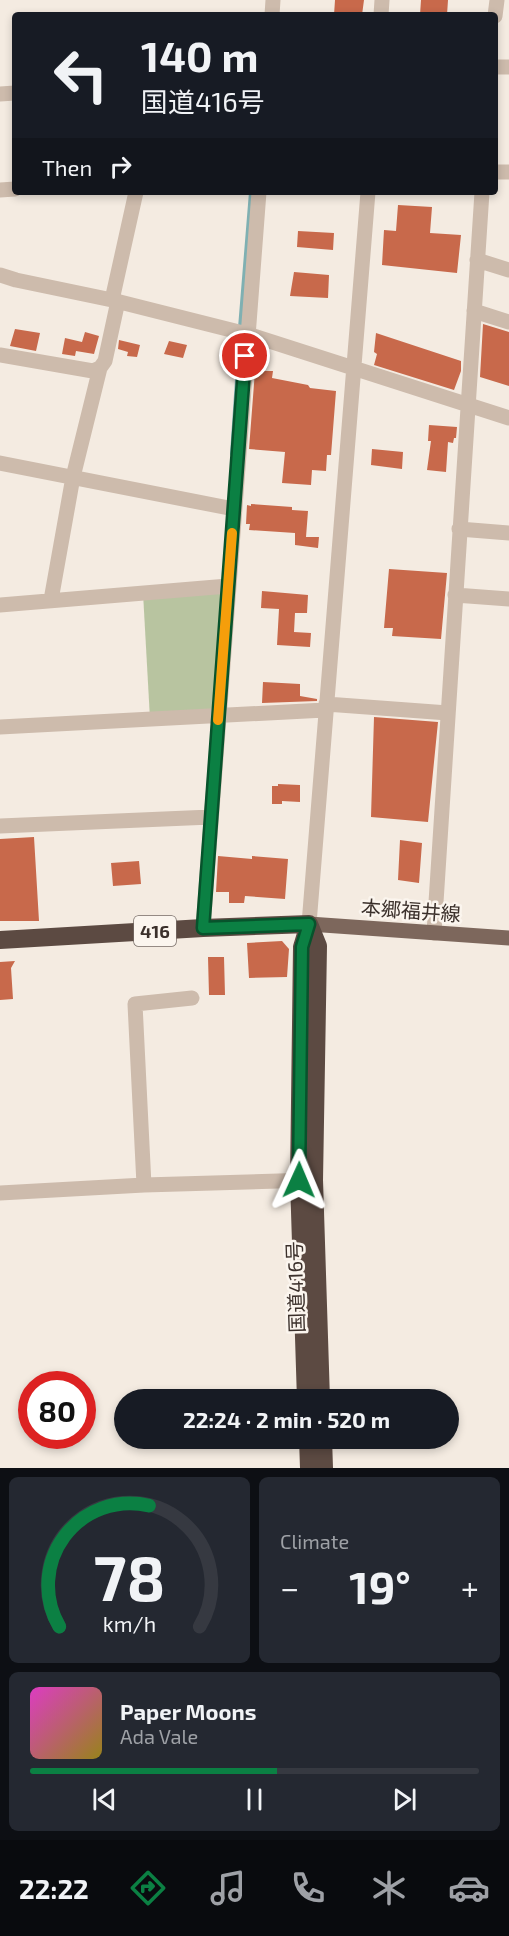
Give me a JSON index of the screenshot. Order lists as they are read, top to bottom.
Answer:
{
  "streets": {
    "highway": ["416", "国道416号"],
    "main road": ["本郷福井線"]
  },
  "crossings": [
    ["本郷福井線", "416"],
    ["本郷福井線", "国道416号"],
    ["416", "国道416号"]
  ],
  "page": {
    "turn": ["140 m", "国道416号"],
    "then": "Then",
    "limit": "80",
    "trip": "22:24 · 2 min · 520 m",
    "tile": "Climate",
    "heat": ["−", "19°", "+"],
    "song": ["Paper Moons", "Ada Vale"],
    "tabs": "22:22",
    "gauge": ["78", "km/h"]
  }
}
